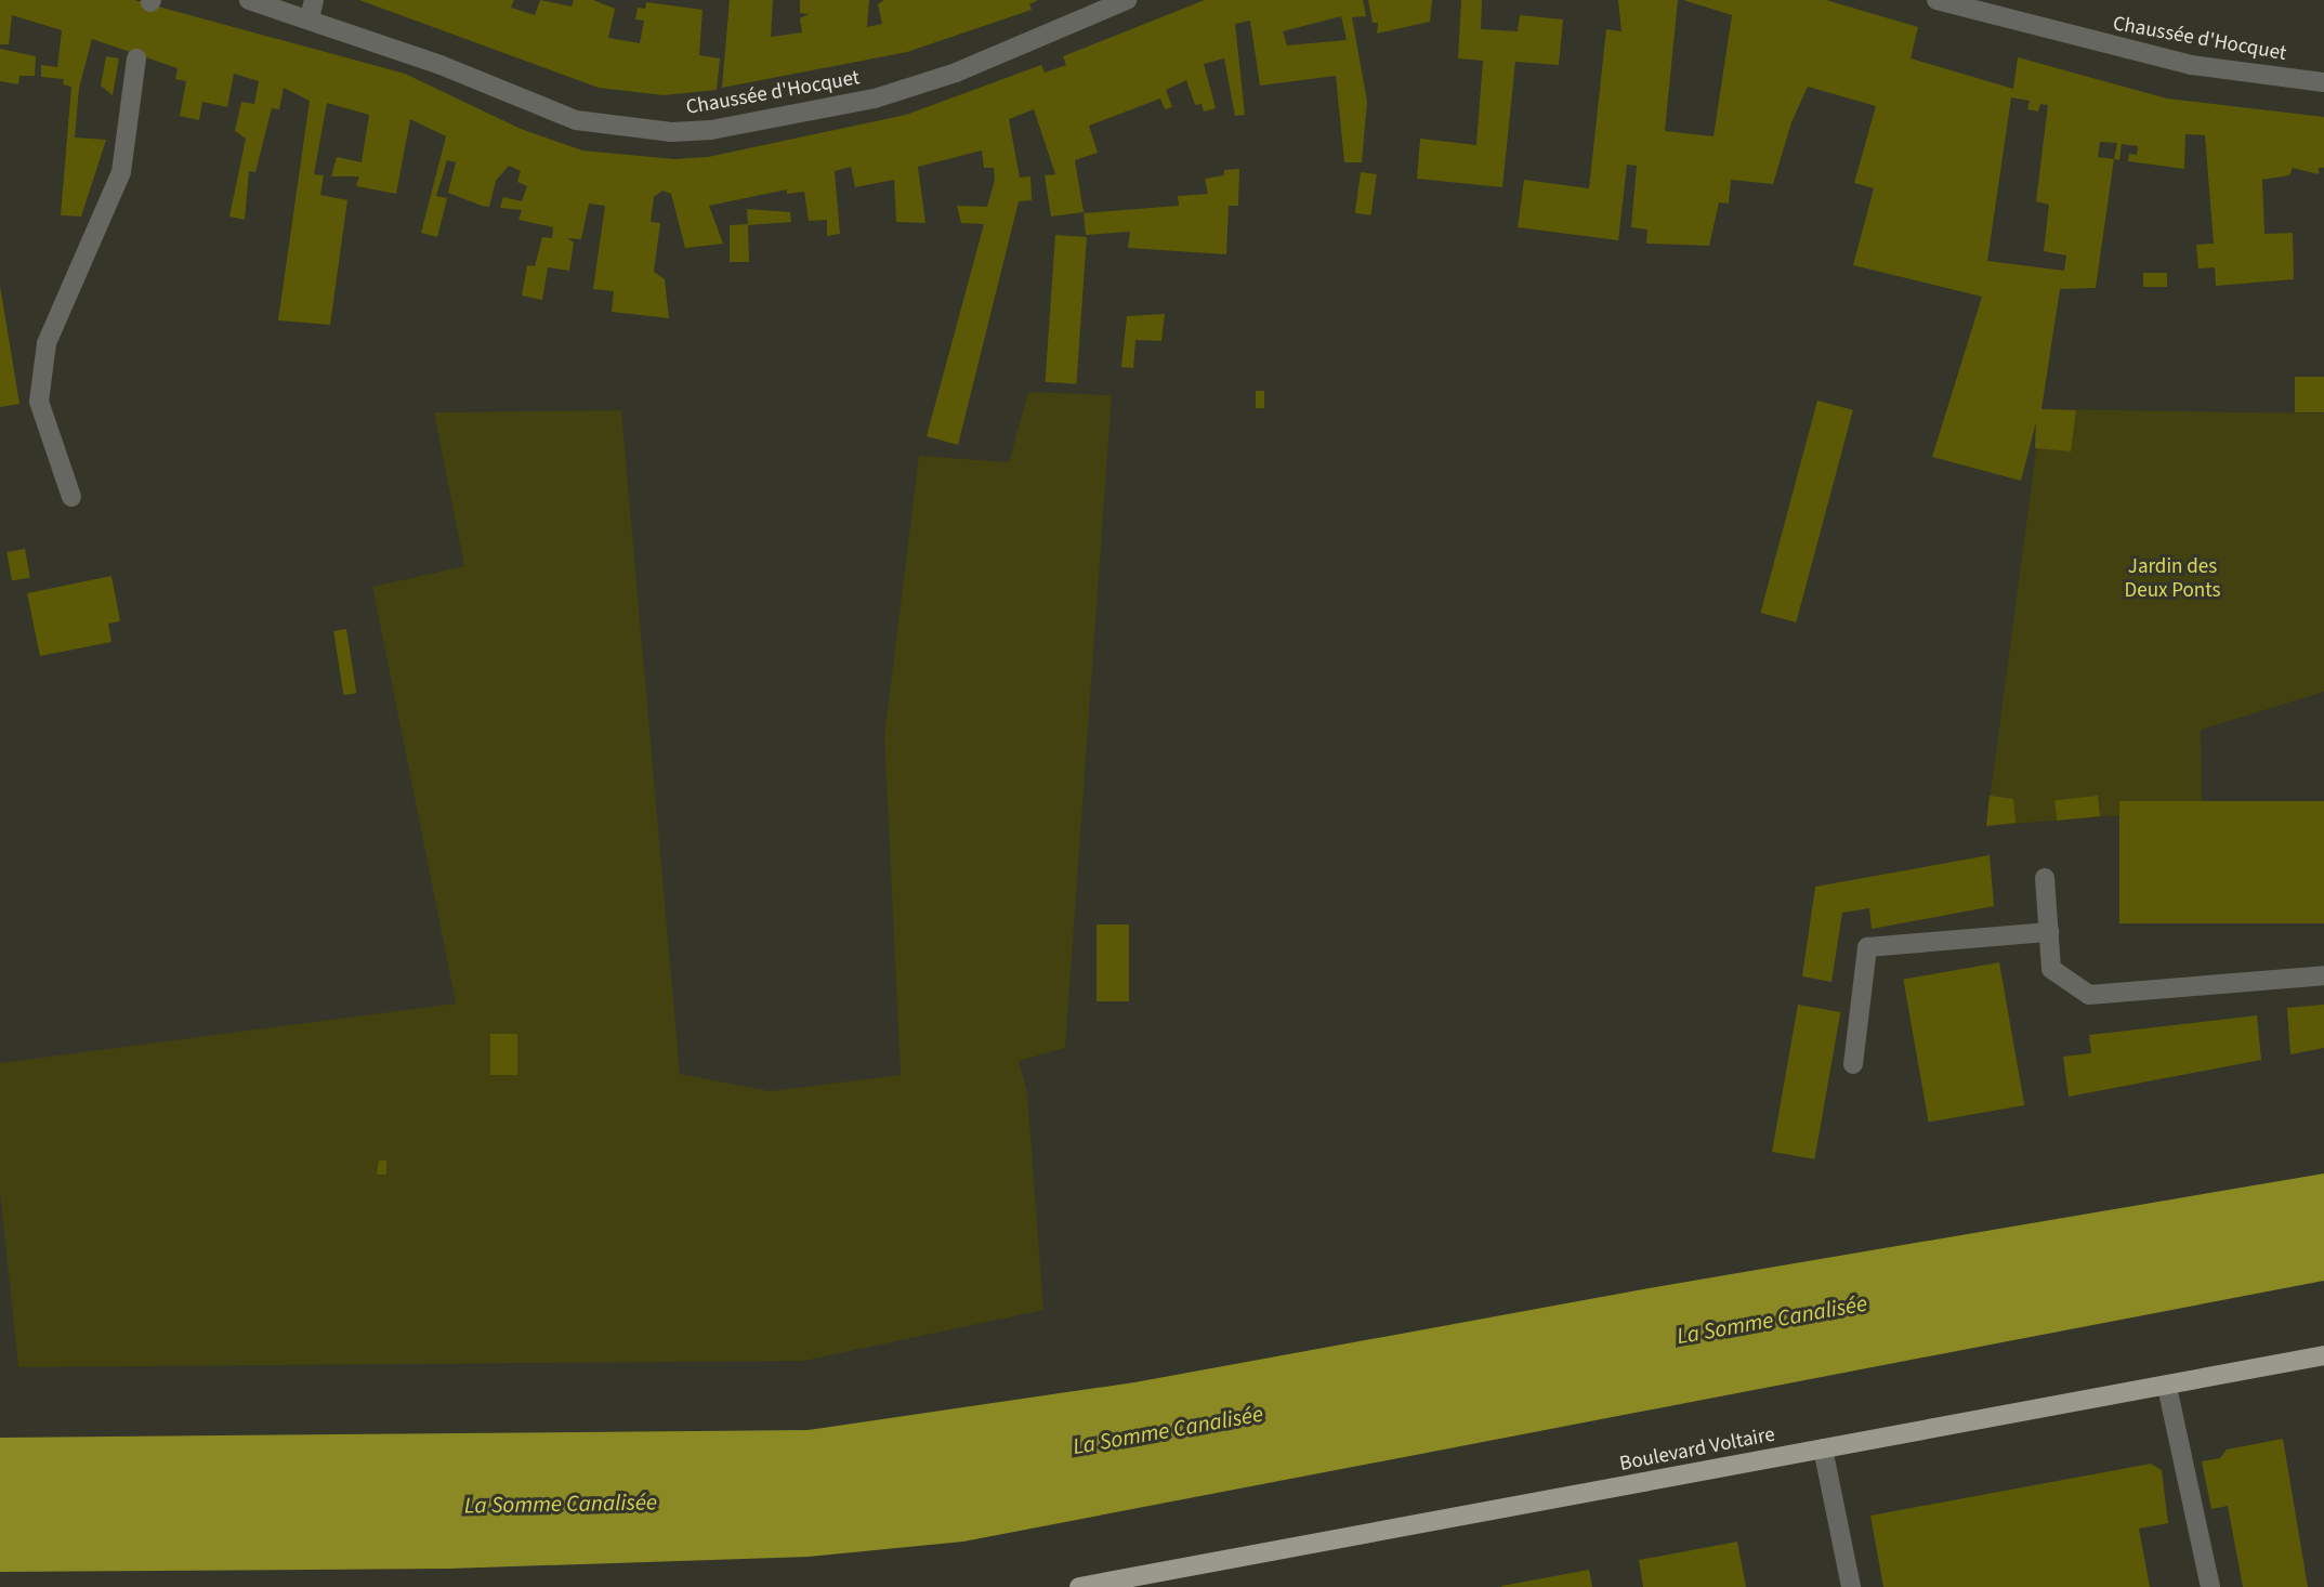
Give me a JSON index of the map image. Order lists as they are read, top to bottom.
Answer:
{
  "streets": {
    "main road": ["Boulevard Voltaire"],
    "street": ["Chaussée d'Hocquet"]
  },
  "water": ["La Somme Canalisée"],
  "parks": ["Jardin des Deux Ponts"]
}
